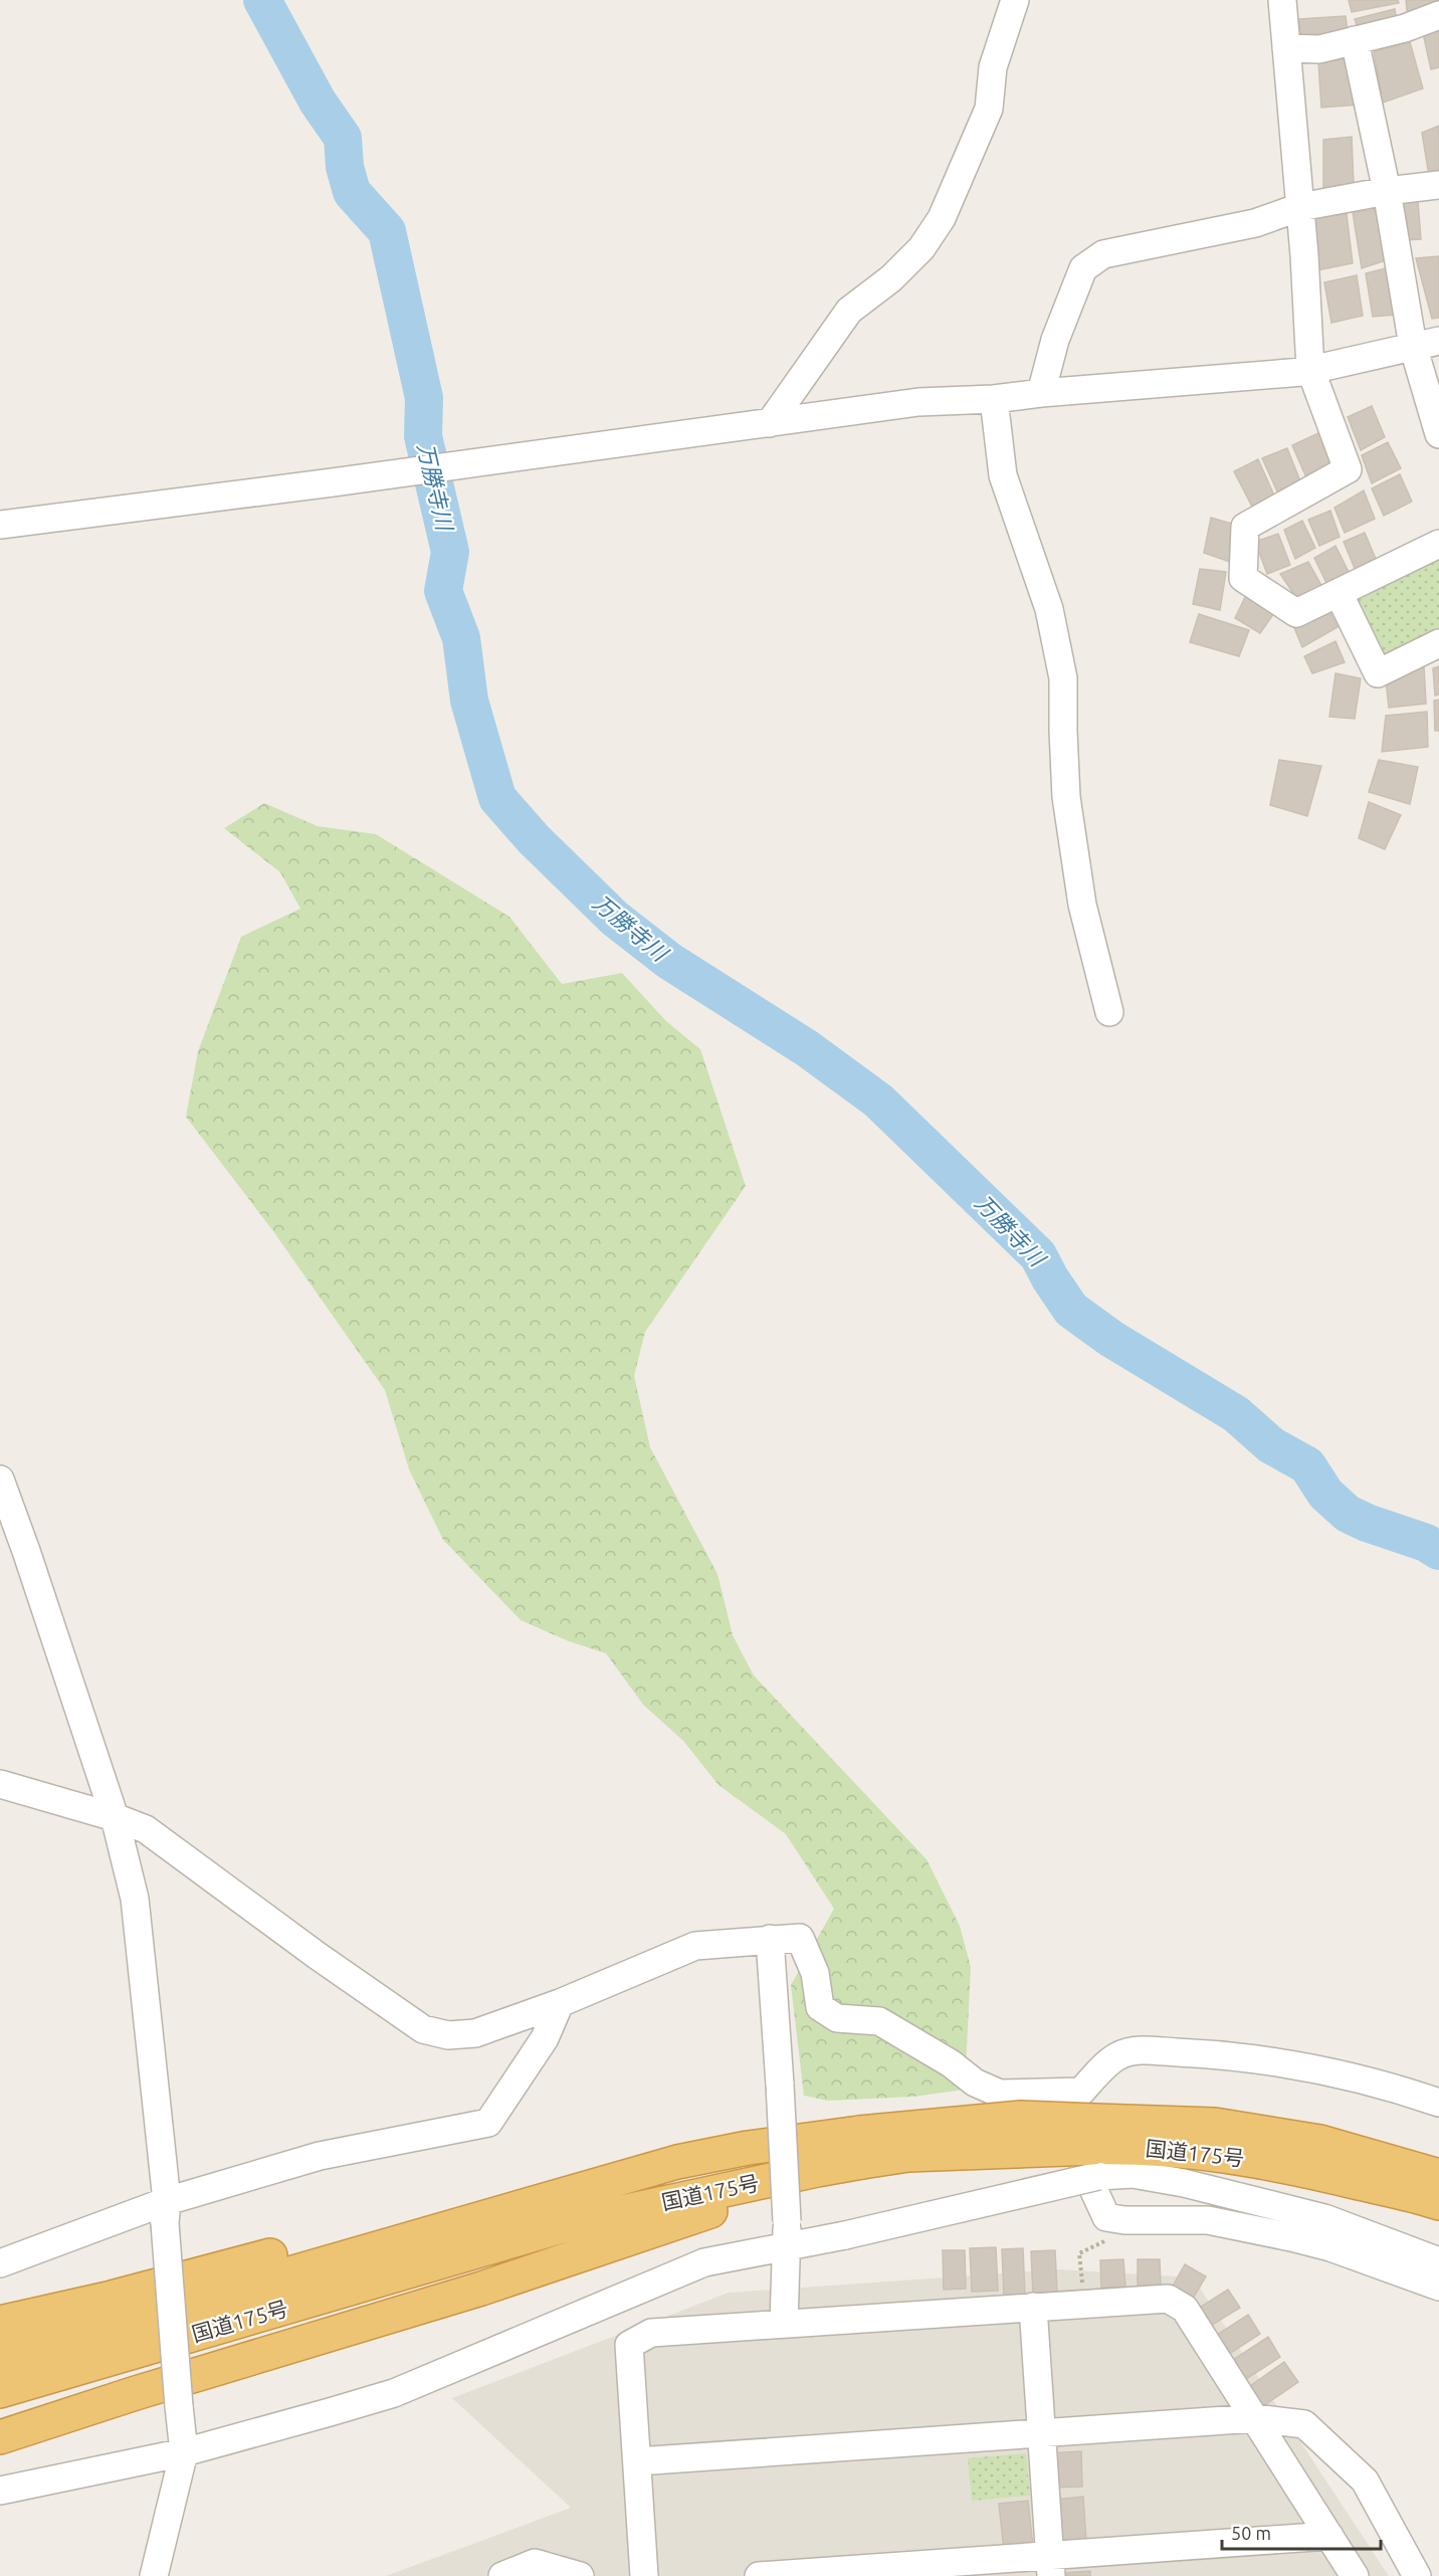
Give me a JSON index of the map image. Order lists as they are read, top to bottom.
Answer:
{
  "streets": {
    "highway": ["国道175号"]
  },
  "water": ["万勝寺川"],
  "scale_bar": "50 m"
}
